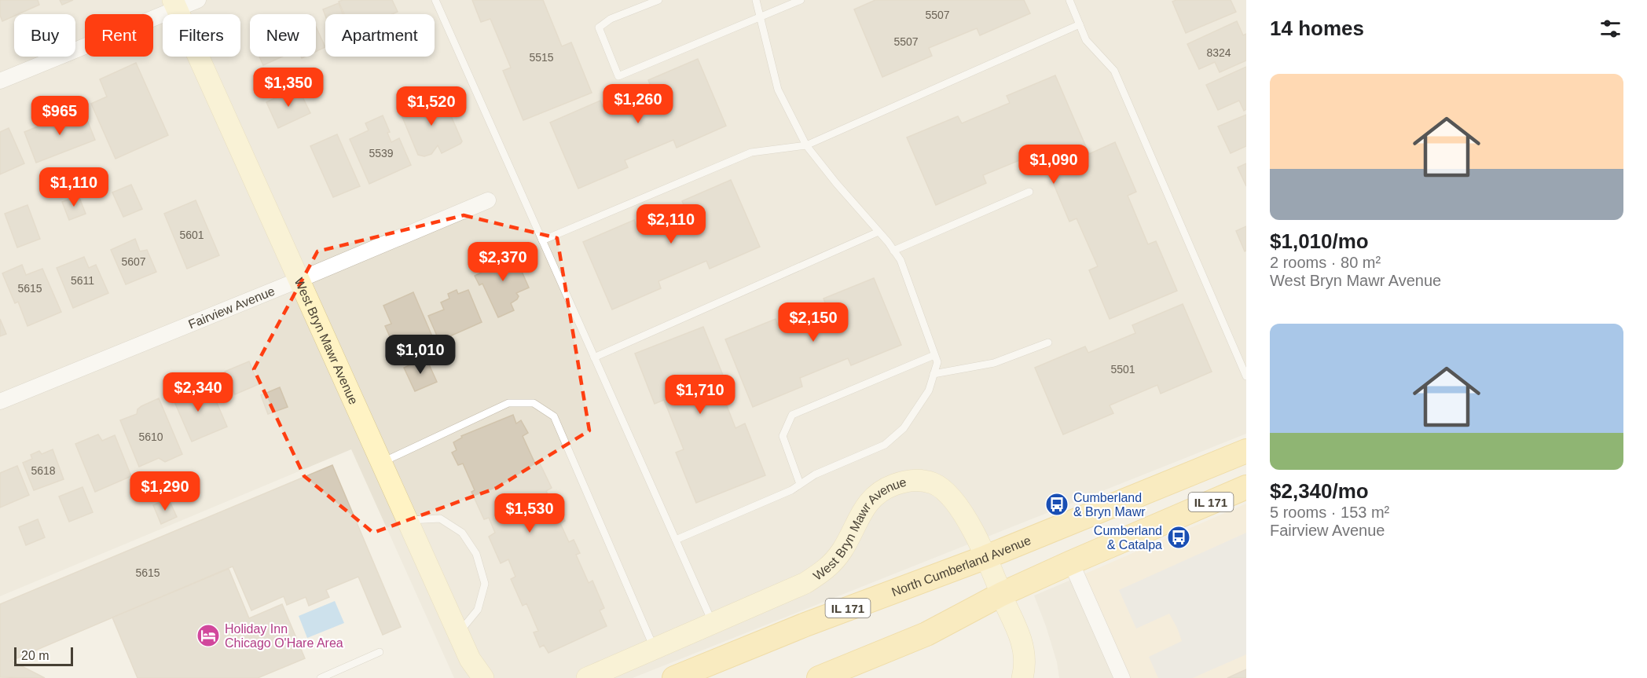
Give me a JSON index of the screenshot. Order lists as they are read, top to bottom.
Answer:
{
  "streets": {
    "main road": ["IL 171", "North Cumberland Avenue"],
    "street": ["Fairview Avenue", "West Bryn Mawr Avenue"]
  },
  "crossings": [
    ["Fairview Avenue", "West Bryn Mawr Avenue"],
    ["West Bryn Mawr Avenue", "IL 171"],
    ["West Bryn Mawr Avenue", "North Cumberland Avenue"]
  ],
  "places": {
    "bus stop": ["Cumberland & Bryn Mawr", "Cumberland & Catalpa"],
    "hotel": ["Holiday Inn Chicago O'Hare Area"]
  },
  "house_numbers": [
    "5507",
    "5507",
    "8324",
    "5515",
    "5539",
    "5601",
    "5607",
    "5611",
    "5615",
    "5501",
    "5610",
    "5618",
    "5615"
  ],
  "scale_bar": "20 m",
  "page": {
    "heading": "14 homes",
    "chip": [
      "Buy",
      "Rent",
      "Filters",
      "New",
      "Apartment"
    ],
    "list": [
      {
        "name": "$1,010/mo",
        "note": "2 rooms · 80 m² · West Bryn Mawr Avenue"
      },
      {
        "name": "$2,340/mo",
        "note": "5 rooms · 153 m² · Fairview Avenue"
      }
    ],
    "price": [
      "$1,350",
      "$1,260",
      "$1,520",
      "$965",
      "$1,090",
      "$1,110",
      "$2,110",
      "$2,370",
      "$2,150",
      "$1,010",
      "$2,340",
      "$1,710",
      "$1,290",
      "$1,530"
    ],
    "scale": "20 m"
  }
}
